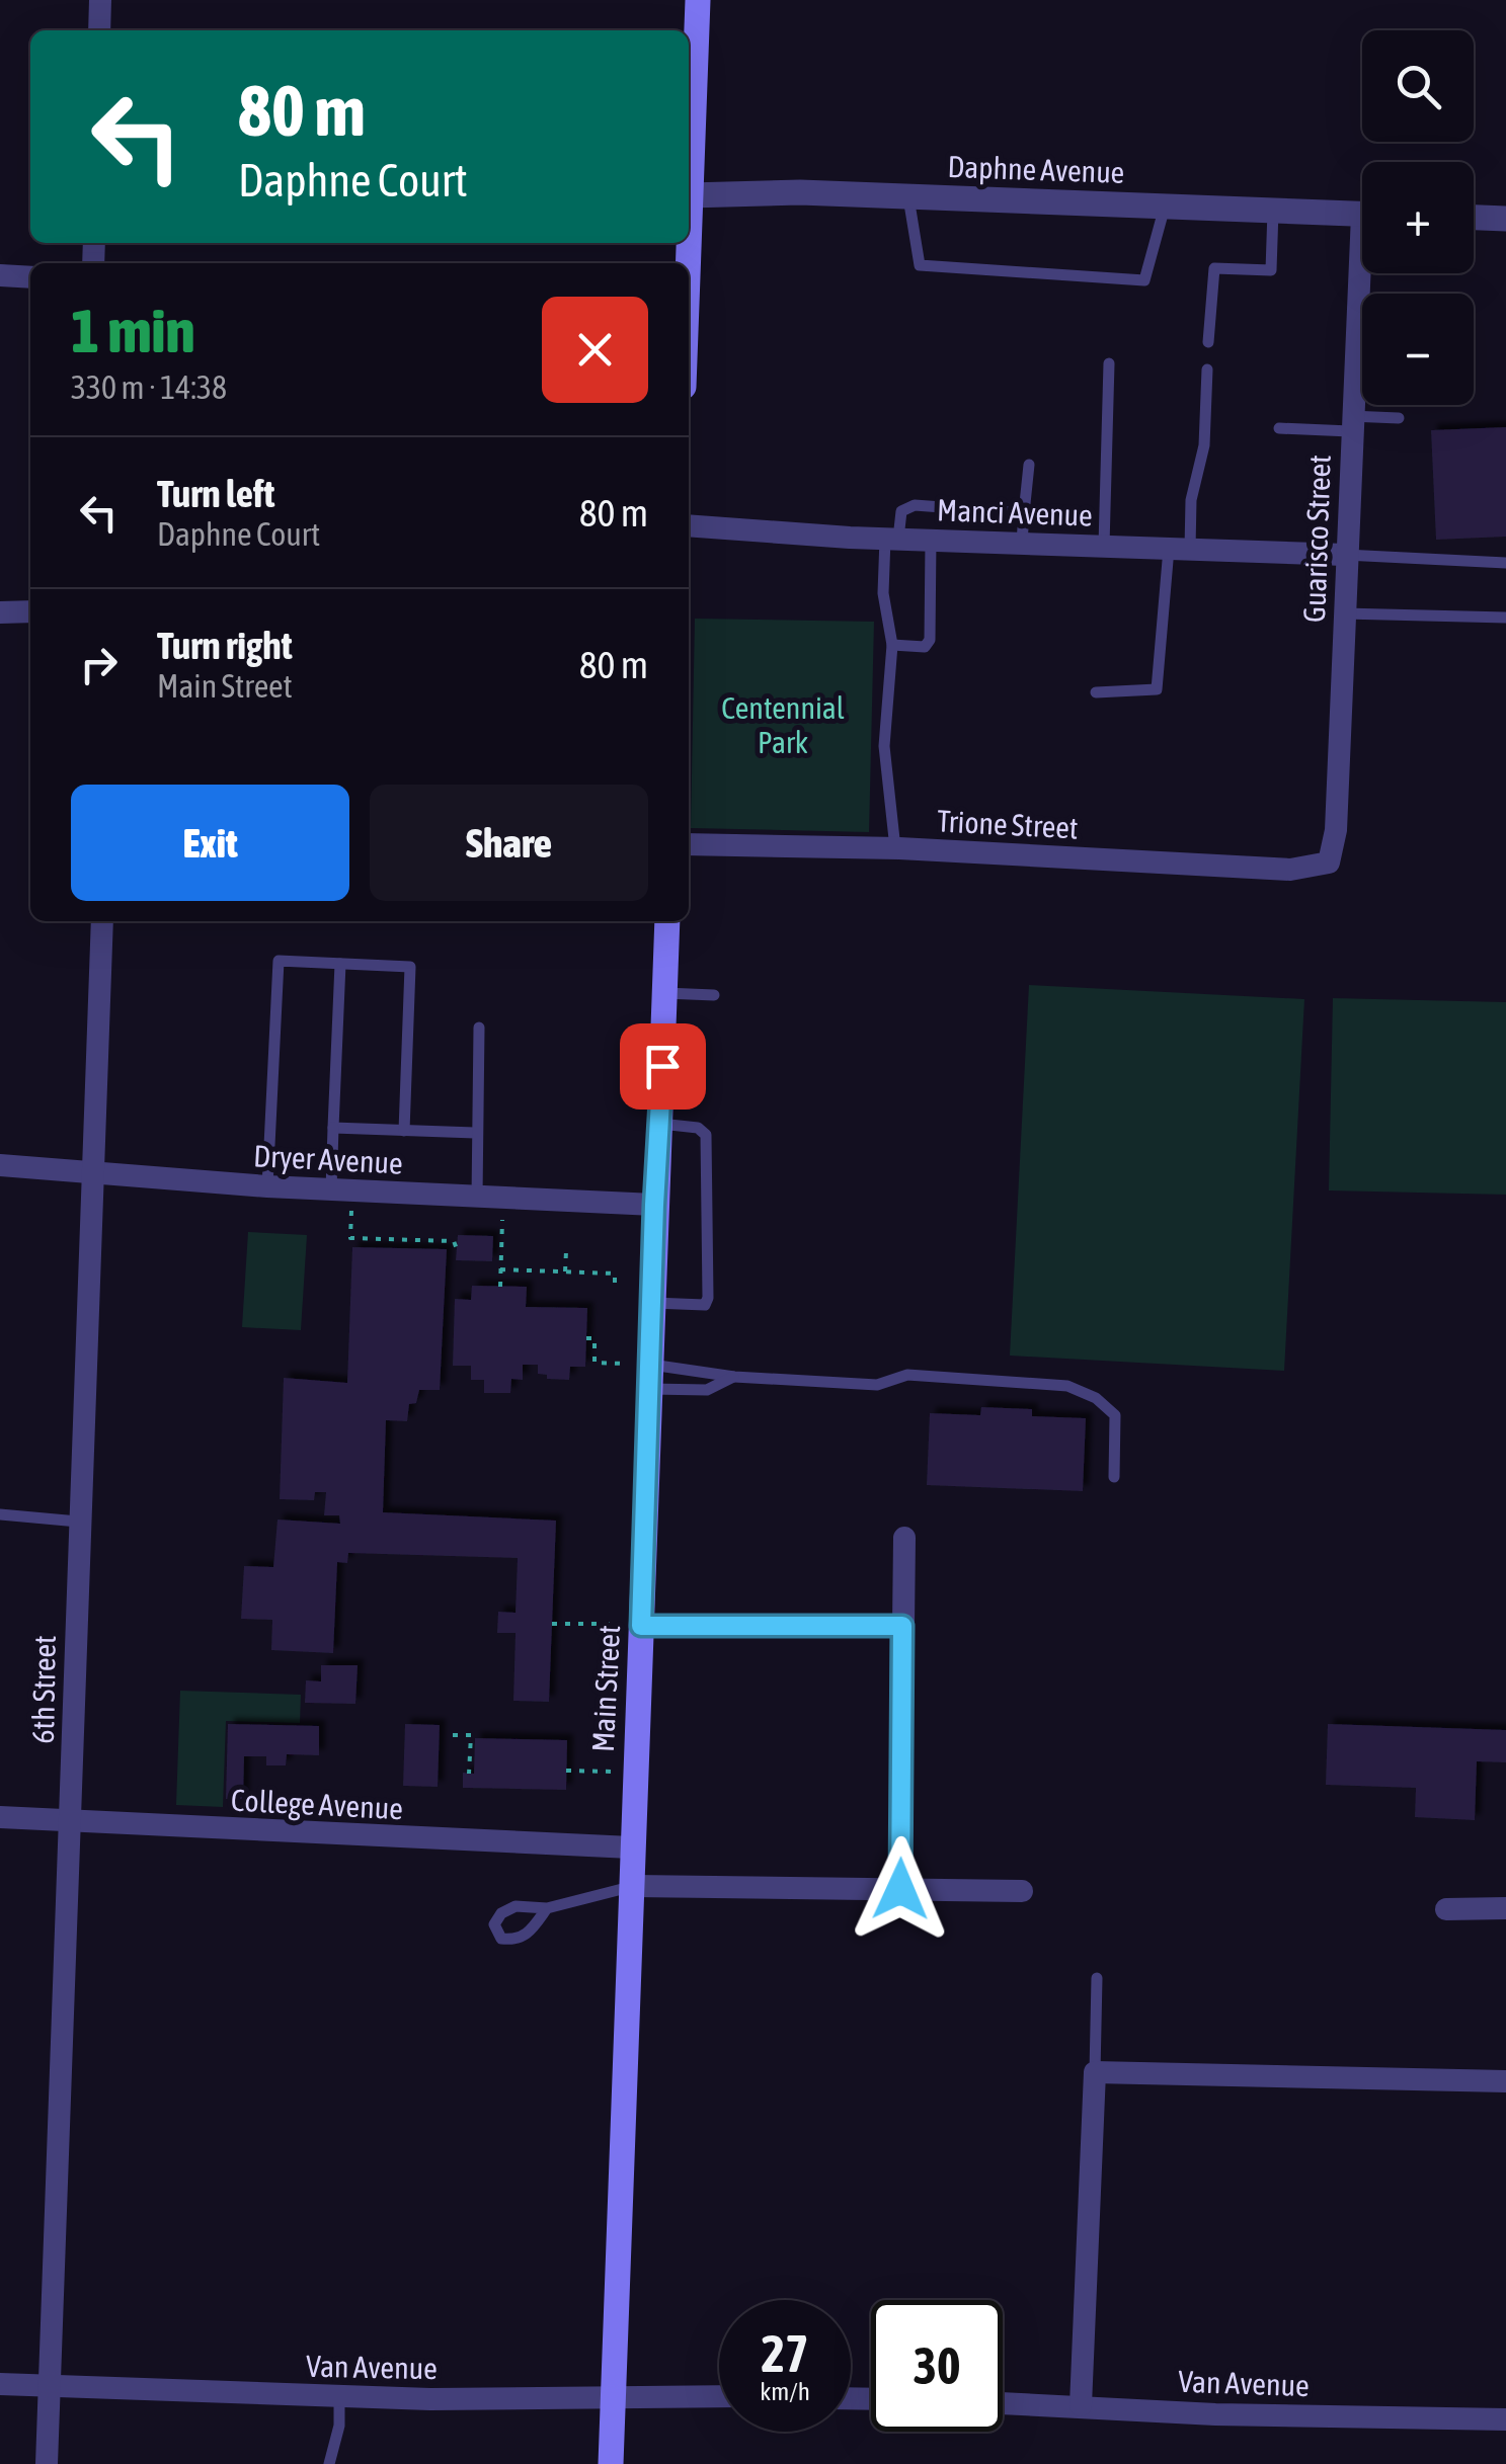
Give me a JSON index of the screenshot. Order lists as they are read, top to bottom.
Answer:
{
  "streets": {
    "main road": ["Main Street"],
    "street": [
      "Daphne Avenue",
      "Manci Avenue",
      "Guarisco Street",
      "Trione Street",
      "Dryer Avenue",
      "6th Street",
      "College Avenue",
      "Van Avenue"
    ]
  },
  "crossings": [
    ["Manci Avenue", "Guarisco Street"],
    ["Guarisco Street", "Trione Street"],
    ["Dryer Avenue", "Main Street"],
    ["Dryer Avenue", "6th Street"],
    ["Main Street", "College Avenue"],
    ["Main Street", "Van Avenue"],
    ["6th Street", "College Avenue"],
    ["6th Street", "Van Avenue"]
  ],
  "parks": ["Centennial Park"],
  "page": {
    "map_buttons": ["+", "−"],
    "turn": ["80 m", "Daphne Court"],
    "heading": ["1 min", "330 m · 14:38"],
    "list": [
      {
        "name": "Turn left",
        "note": "Daphne Court",
        "value": "80 m"
      },
      {
        "name": "Turn right",
        "note": "Main Street",
        "value": "80 m"
      }
    ],
    "buttons": ["Exit", "Share"],
    "speed": "27 km/h",
    "limit": "30"
  }
}
